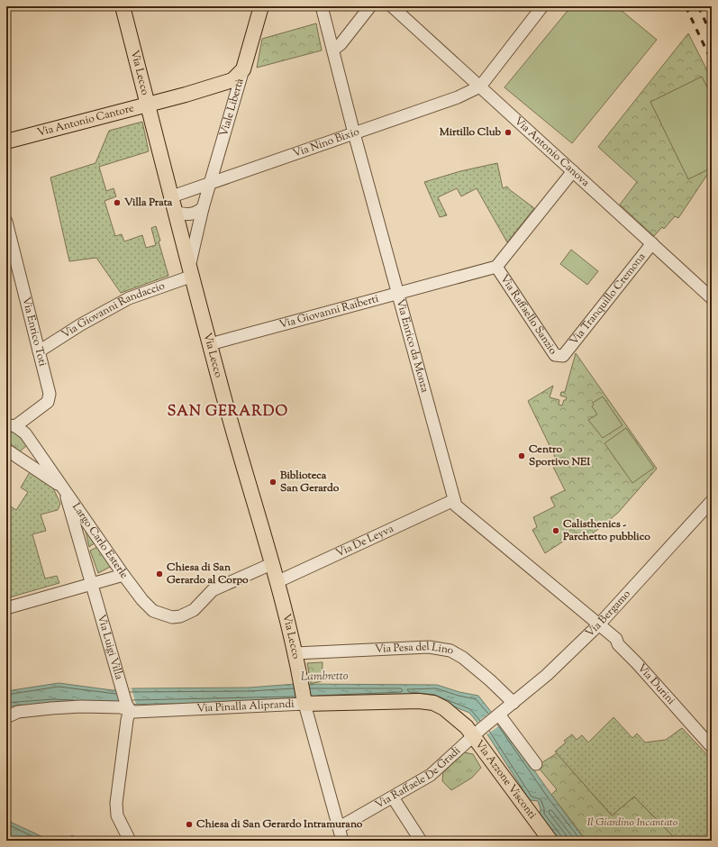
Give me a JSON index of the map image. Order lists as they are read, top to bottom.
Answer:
{
  "streets": {
    "main road": [
      "Via Lecco",
      "Viale Libertà",
      "Via Antonio Cantore",
      "Via Pinalla Aliprandi",
      "Via Azzone Visconti"
    ],
    "street": [
      "Via Nino Bixio",
      "Via Antonio Canova",
      "Via Tranquillo Cremona",
      "Via Giovanni Randaccio",
      "Via Giovanni Raiberti",
      "Via Raffaello Sanzio",
      "Via Enrico Toti",
      "Via Enrico da Monza",
      "Largo Carlo Esterle",
      "Via De Leyva",
      "Via Bergamo",
      "Via Luigi Villa",
      "Via Pesa del Lino",
      "Via Durini",
      "Via Raffaele De Gradi"
    ]
  },
  "crossings": [
    ["Via Lecco", "Viale Libertà"],
    ["Via Lecco", "Via Antonio Cantore"],
    ["Via Lecco", "Via Nino Bixio"],
    ["Via Lecco", "Via Giovanni Randaccio"],
    ["Via Lecco", "Via Giovanni Raiberti"],
    ["Via Lecco", "Via De Leyva"],
    ["Via Lecco", "Via Pesa del Lino"],
    ["Via Lecco", "Via Pinalla Aliprandi"],
    ["Viale Libertà", "Via Antonio Cantore"],
    ["Viale Libertà", "Via Nino Bixio"],
    ["Viale Libertà", "Via Giovanni Randaccio"],
    ["Via Nino Bixio", "Via Antonio Canova"],
    ["Via Nino Bixio", "Via Enrico da Monza"],
    ["Via Antonio Canova", "Via Tranquillo Cremona"],
    ["Via Tranquillo Cremona", "Via Raffaello Sanzio"],
    ["Via Giovanni Randaccio", "Via Enrico Toti"],
    ["Via Giovanni Raiberti", "Via Raffaello Sanzio"],
    ["Via Giovanni Raiberti", "Via Enrico da Monza"],
    ["Via Enrico Toti", "Largo Carlo Esterle"],
    ["Via Enrico da Monza", "Via De Leyva"],
    ["Via Enrico da Monza", "Via Bergamo"],
    ["Via Enrico da Monza", "Via Durini"],
    ["Largo Carlo Esterle", "Via Luigi Villa"],
    ["Via Bergamo", "Via Pesa del Lino"],
    ["Via Bergamo", "Via Durini"],
    ["Via Bergamo", "Via Raffaele De Gradi"],
    ["Via Luigi Villa", "Via Pinalla Aliprandi"],
    ["Via Pinalla Aliprandi", "Via Raffaele De Gradi"],
    ["Via Pinalla Aliprandi", "Via Azzone Visconti"],
    ["Via Raffaele De Gradi", "Via Azzone Visconti"]
  ],
  "districts": ["SAN GERARDO"],
  "water": ["Lambretto"],
  "parks": ["Il Giardino Incantato"],
  "places": [
    "Mirtillo Club",
    "Villa Prata",
    "Centro Sportivo NEI",
    "Biblioteca San Gerardo",
    "Calisthenics - Parchetto pubblico",
    "Chiesa di San Gerardo al Corpo",
    "Chiesa di San Gerardo Intramurano"
  ]
}
